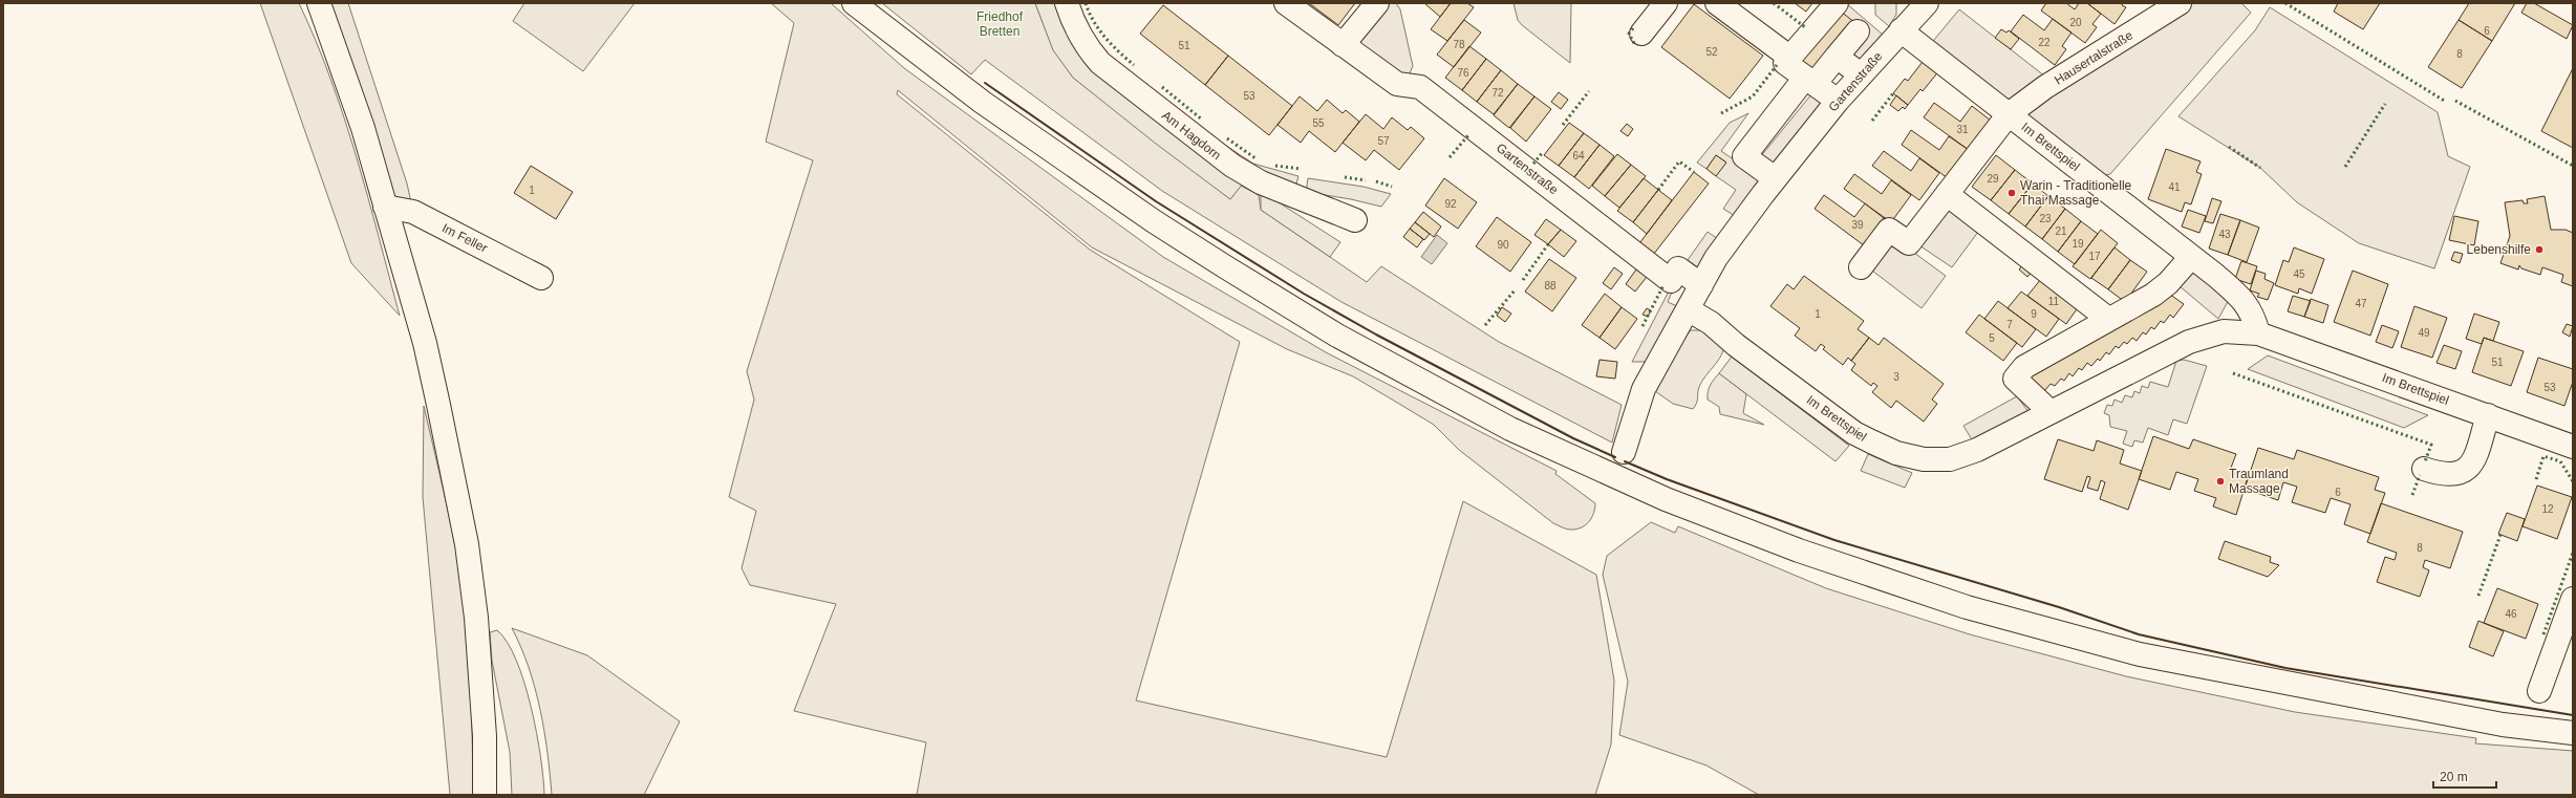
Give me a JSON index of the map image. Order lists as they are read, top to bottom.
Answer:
{
  "streets": {
    "street": [
      "Hausertalstraße",
      "Gartenstraße",
      "Am Hagdorn",
      "Im Brettspiel",
      "Im Feller"
    ]
  },
  "crossings": [
    ["Hausertalstraße", "Im Brettspiel"],
    ["Gartenstraße", "Im Brettspiel"]
  ],
  "parks": ["Friedhof Bretten"],
  "places": ["Warin - Traditionelle Thai Massage", "Lebenshilfe", "Traumland Massage"],
  "house_numbers": [
    "20",
    "6",
    "22",
    "78",
    "51",
    "52",
    "8",
    "76",
    "72",
    "53",
    "55",
    "31",
    "57",
    "64",
    "29",
    "41",
    "1",
    "92",
    "23",
    "39",
    "21",
    "43",
    "19",
    "90",
    "17",
    "45",
    "88",
    "11",
    "47",
    "1",
    "9",
    "7",
    "49",
    "5",
    "51",
    "3",
    "53",
    "6",
    "12",
    "8",
    "46"
  ],
  "scale_bar": "20 m"
}
